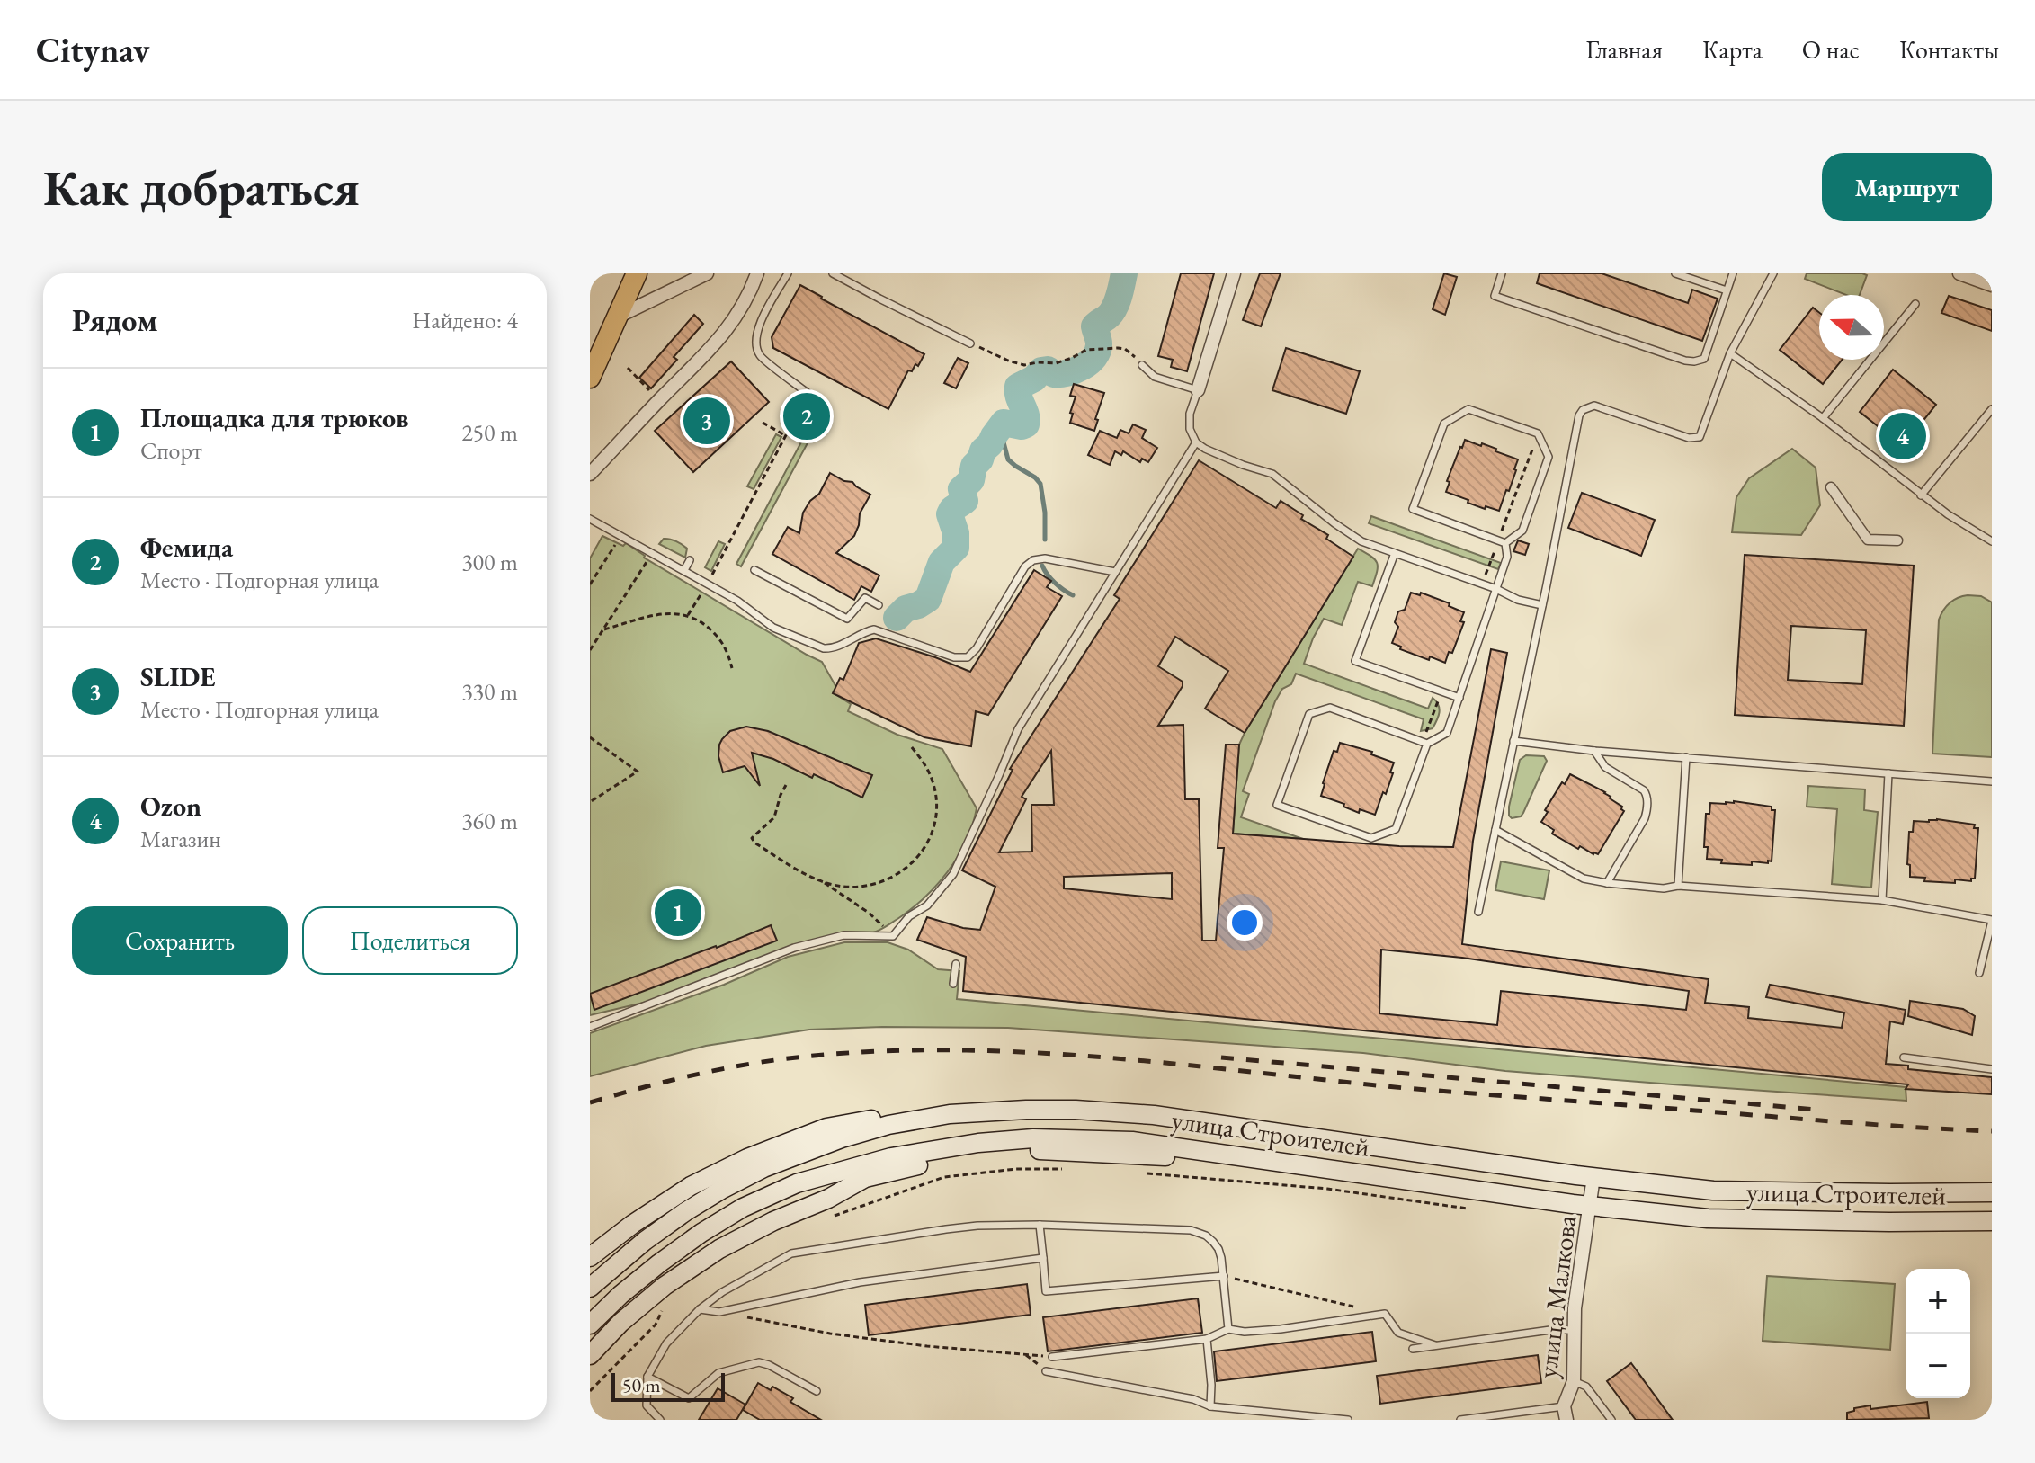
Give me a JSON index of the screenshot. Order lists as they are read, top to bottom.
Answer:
{
  "streets": {
    "main road": ["улица Строителей"],
    "street": ["улица Малкова"]
  },
  "crossings": [
    ["улица Строителей", "улица Малкова"]
  ],
  "scale_bar": "50 m",
  "north": "left",
  "page": {
    "header": "Citynav",
    "nav": [
      "Главная",
      "Карта",
      "О нас",
      "Контакты"
    ],
    "buttons": [
      "Маршрут",
      ["Сохранить", "Поделиться"]
    ],
    "title": "Как добраться",
    "heading": ["Рядом", "Найдено: 4"],
    "list": [
      {
        "mark": "1",
        "name": "Площадка для трюков",
        "note": "Спорт",
        "value": "250 m"
      },
      {
        "mark": "2",
        "name": "Фемида",
        "note": "Место · Подгорная улица",
        "value": "300 m"
      },
      {
        "mark": "3",
        "name": "SLIDE",
        "note": "Место · Подгорная улица",
        "value": "330 m"
      },
      {
        "mark": "4",
        "name": "Ozon",
        "note": "Магазин",
        "value": "360 m"
      }
    ],
    "pins": [
      "2",
      "3",
      "4",
      "1"
    ],
    "map_buttons": ["+", "−"],
    "scale": "50 m"
  }
}
